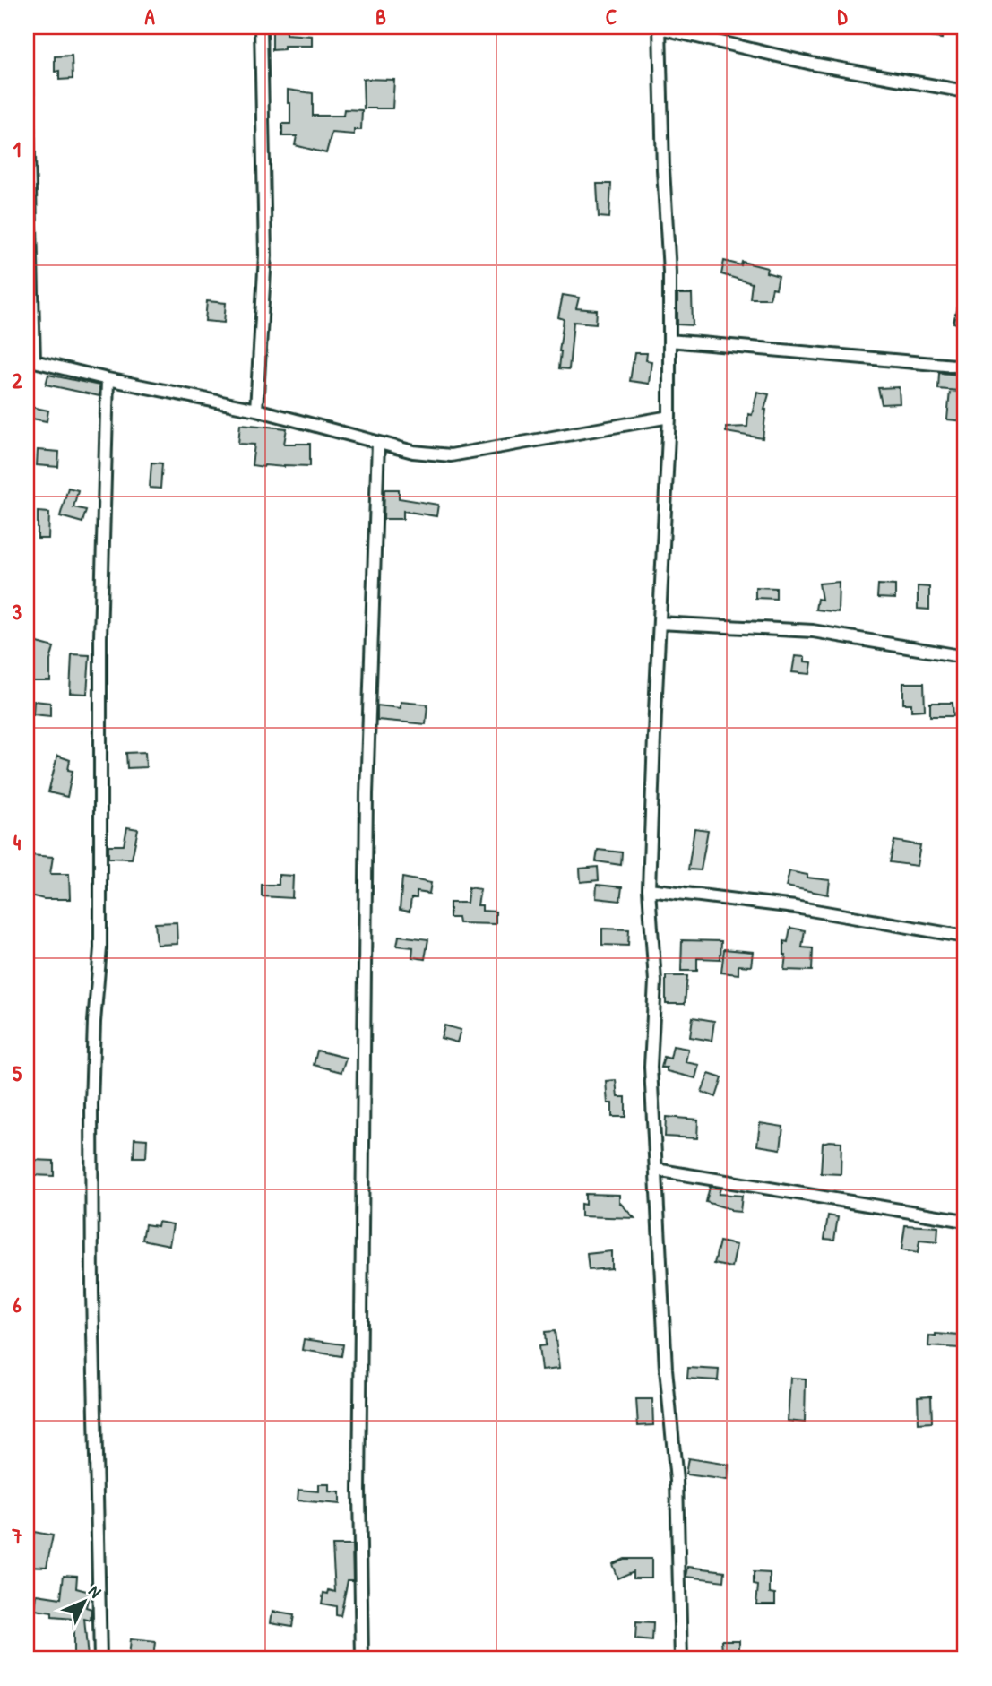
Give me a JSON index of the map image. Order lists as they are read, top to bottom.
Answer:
{
  "north": "top right",
  "grid": {
    "columns": [
      "A",
      "B",
      "C",
      "D"
    ],
    "rows": [
      "1",
      "2",
      "3",
      "4",
      "5",
      "6",
      "7"
    ]
  }
}
